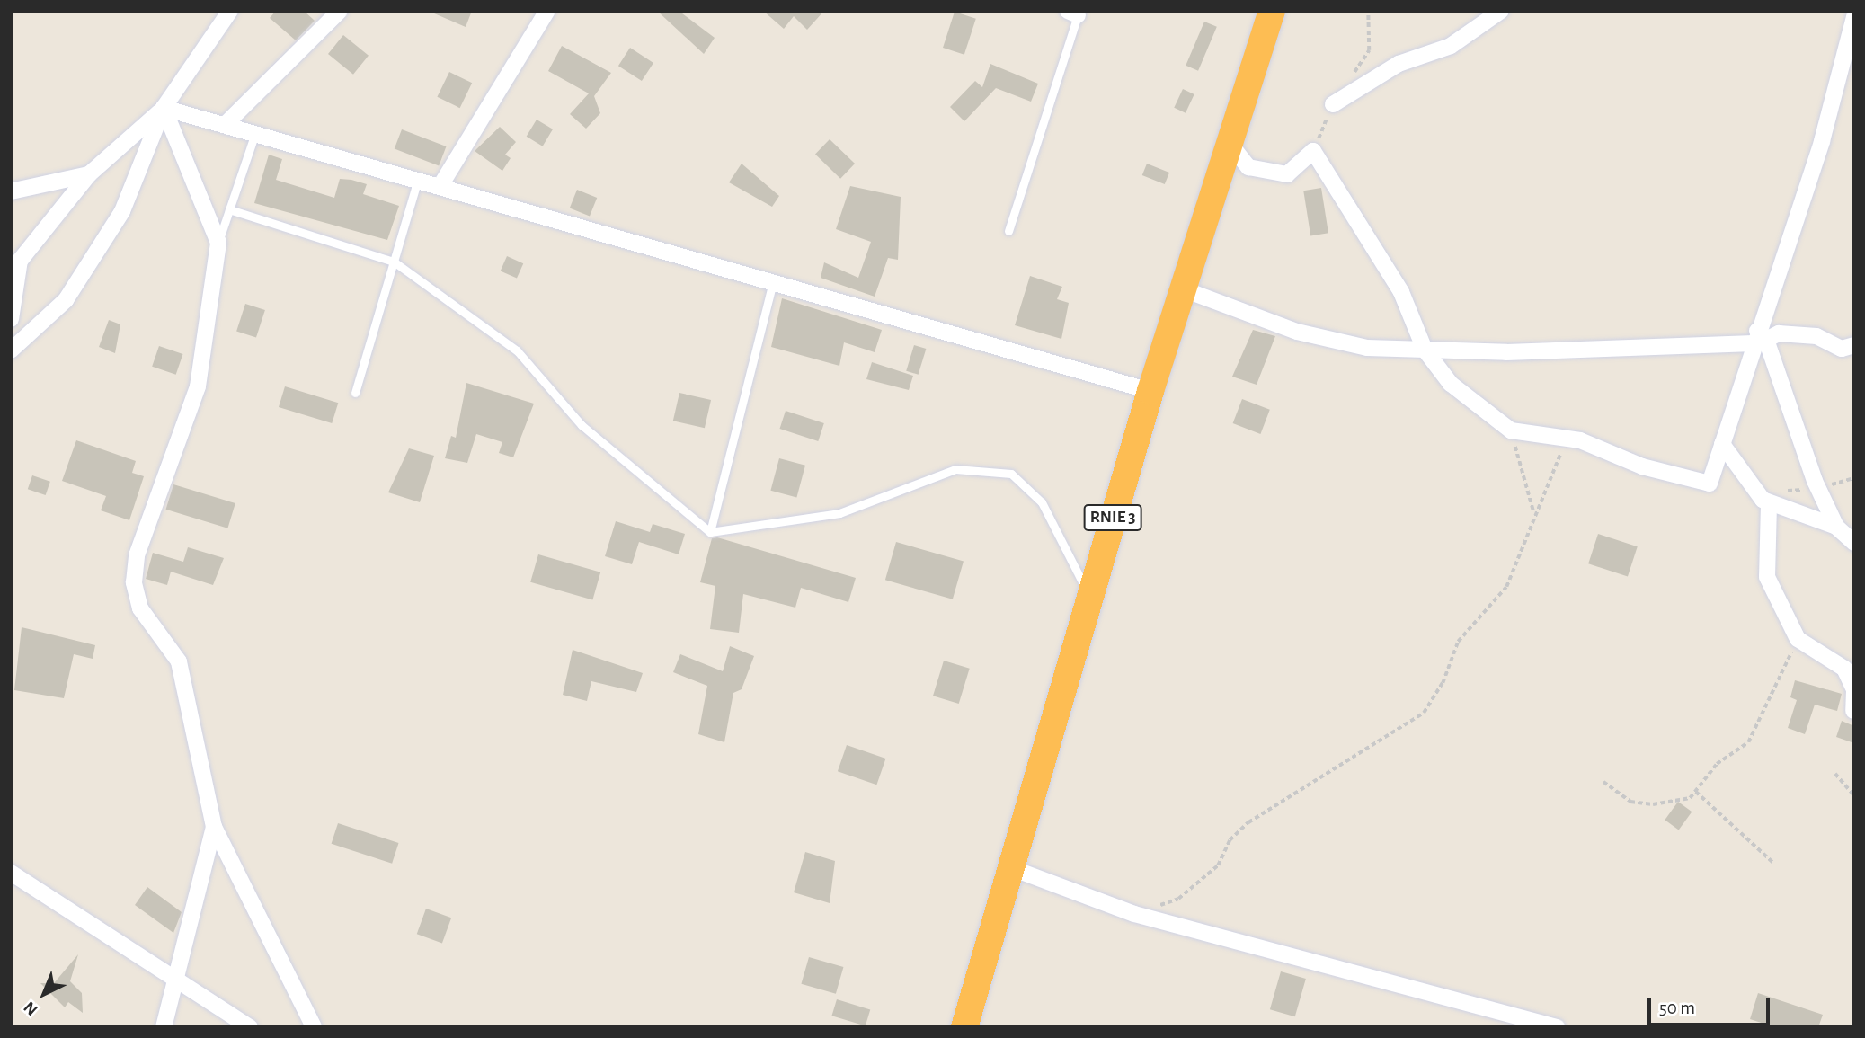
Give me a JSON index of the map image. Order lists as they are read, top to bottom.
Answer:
{
  "streets": {
    "highway": ["RNIE 3"]
  },
  "scale_bar": "50 m",
  "north": "bottom left"
}
